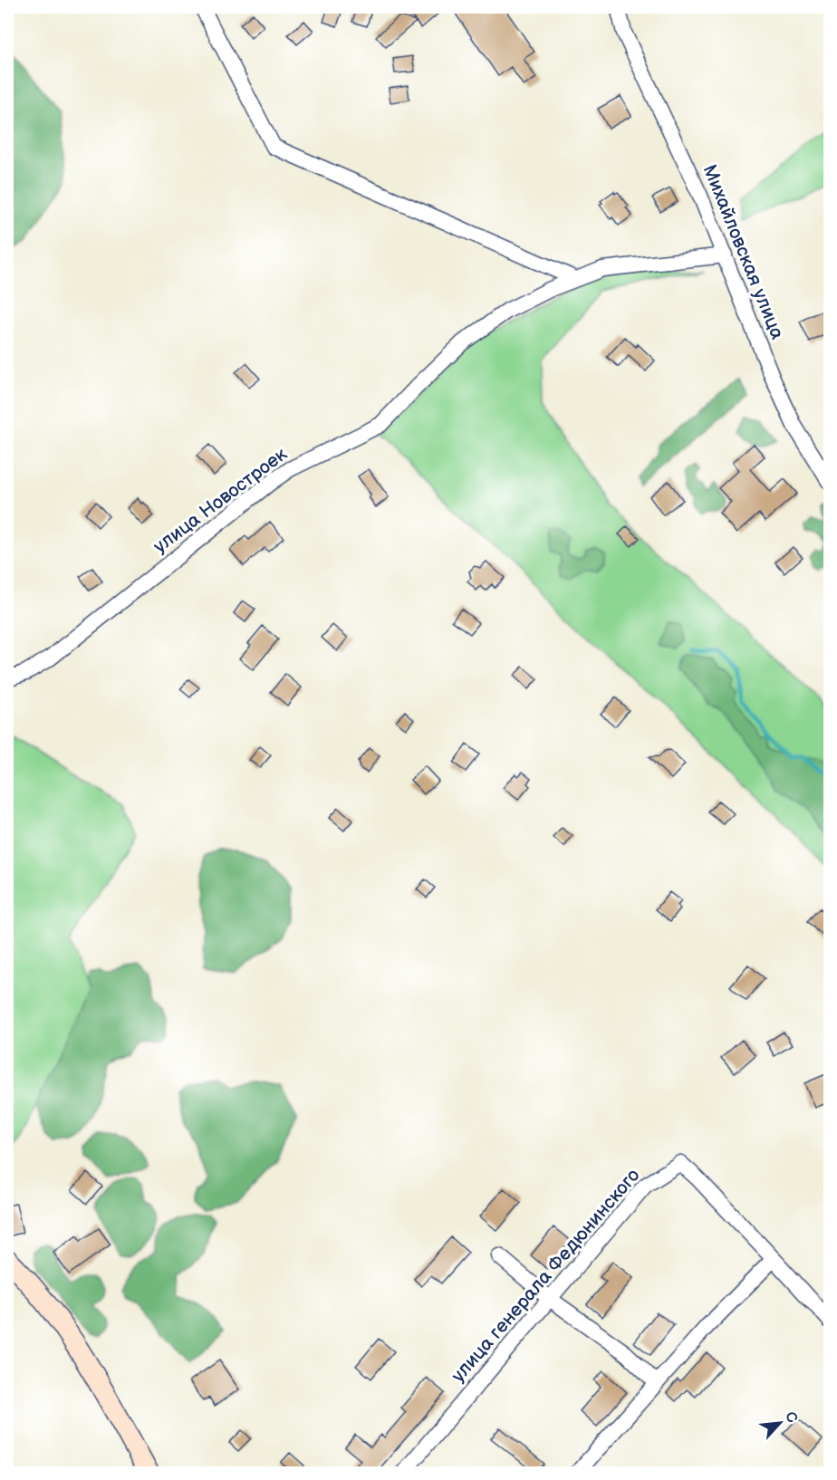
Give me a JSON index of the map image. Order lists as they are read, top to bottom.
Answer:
{
  "streets": {
    "street": ["Михайловская улица", "улица Новостроек", "улица генерала Федюнинского"]
  },
  "crossings": [
    ["Михайловская улица", "улица Новостроек"]
  ],
  "north": "top right"
}
